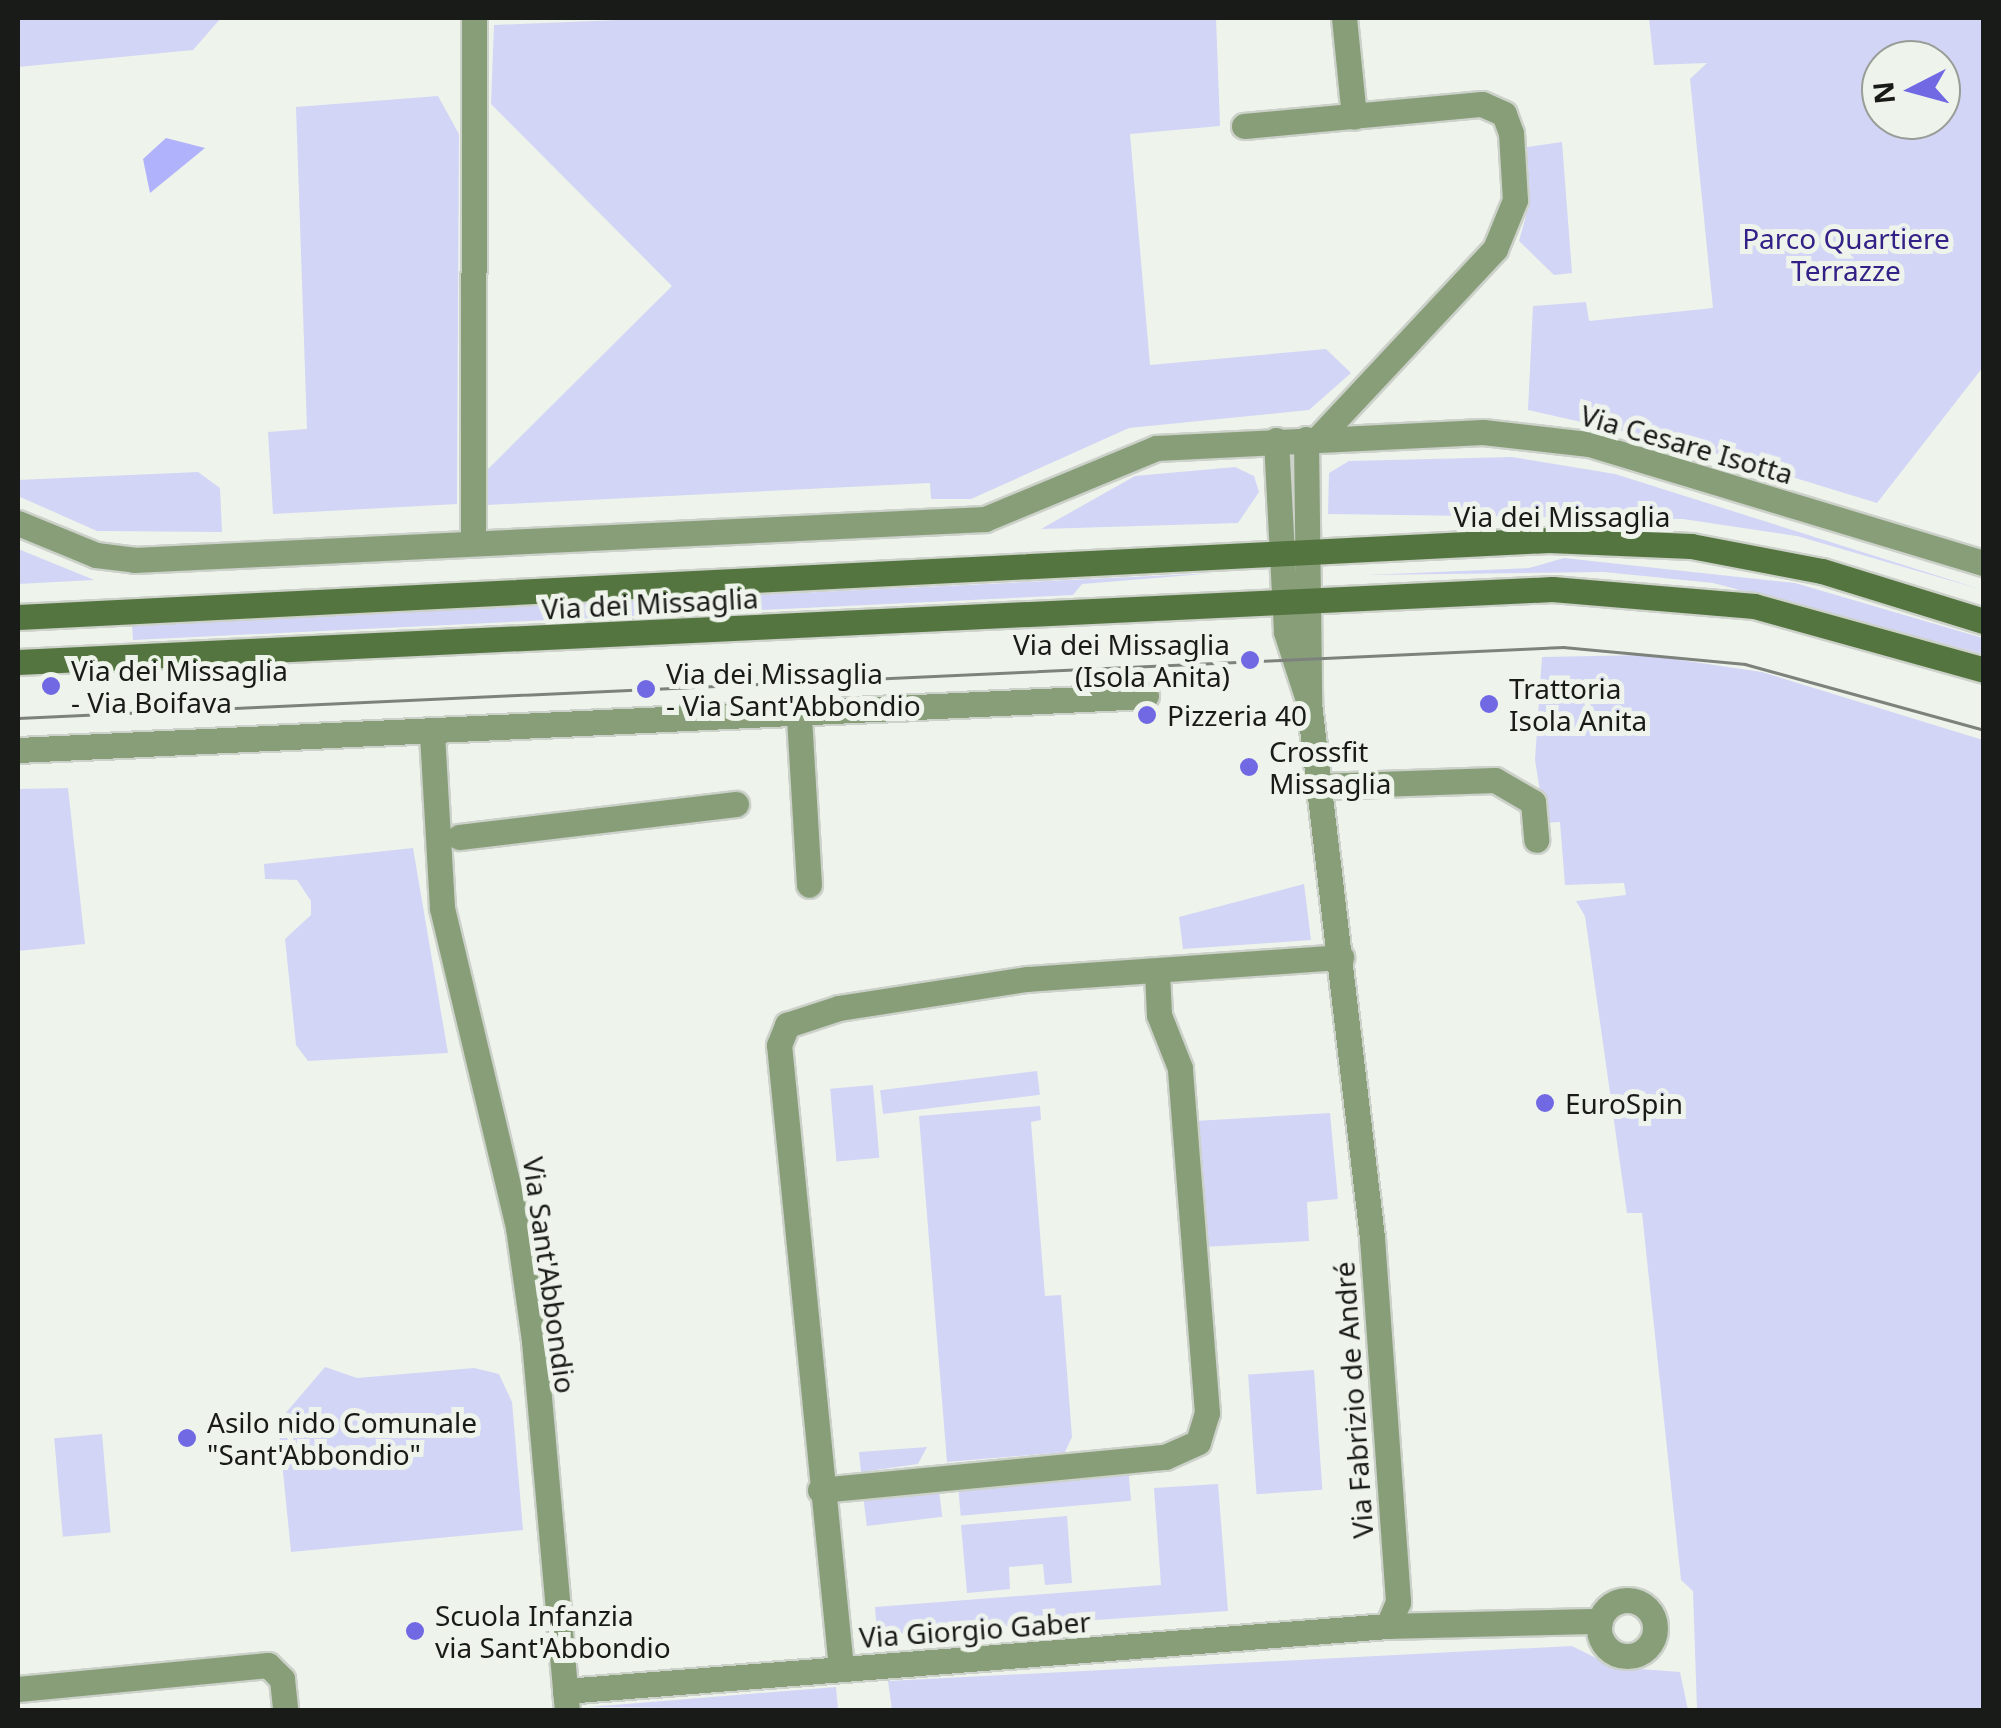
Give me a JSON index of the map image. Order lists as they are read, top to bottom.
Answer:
{
  "streets": {
    "main road": ["Via dei Missaglia"],
    "street": [
      "Via Cesare Isotta",
      "Via Sant'Abbondio",
      "Via Fabrizio de André",
      "Via Giorgio Gaber"
    ]
  },
  "crossings": [
    ["Via dei Missaglia", "Via Fabrizio de André"],
    ["Via Sant'Abbondio", "Via Giorgio Gaber"],
    ["Via Fabrizio de André", "Via Giorgio Gaber"]
  ],
  "parks": ["Parco Quartiere Terrazze"],
  "places": [
    "Via dei Missaglia (Isola Anita)",
    "Via dei Missaglia - Via Boifava",
    "Via dei Missaglia - Via Sant'Abbondio",
    "Trattoria Isola Anita",
    "Pizzeria 40",
    "Crossfit Missaglia",
    "EuroSpin",
    "Asilo nido Comunale \"Sant'Abbondio\"",
    "Scuola Infanzia via Sant'Abbondio"
  ],
  "north": "left"
}
